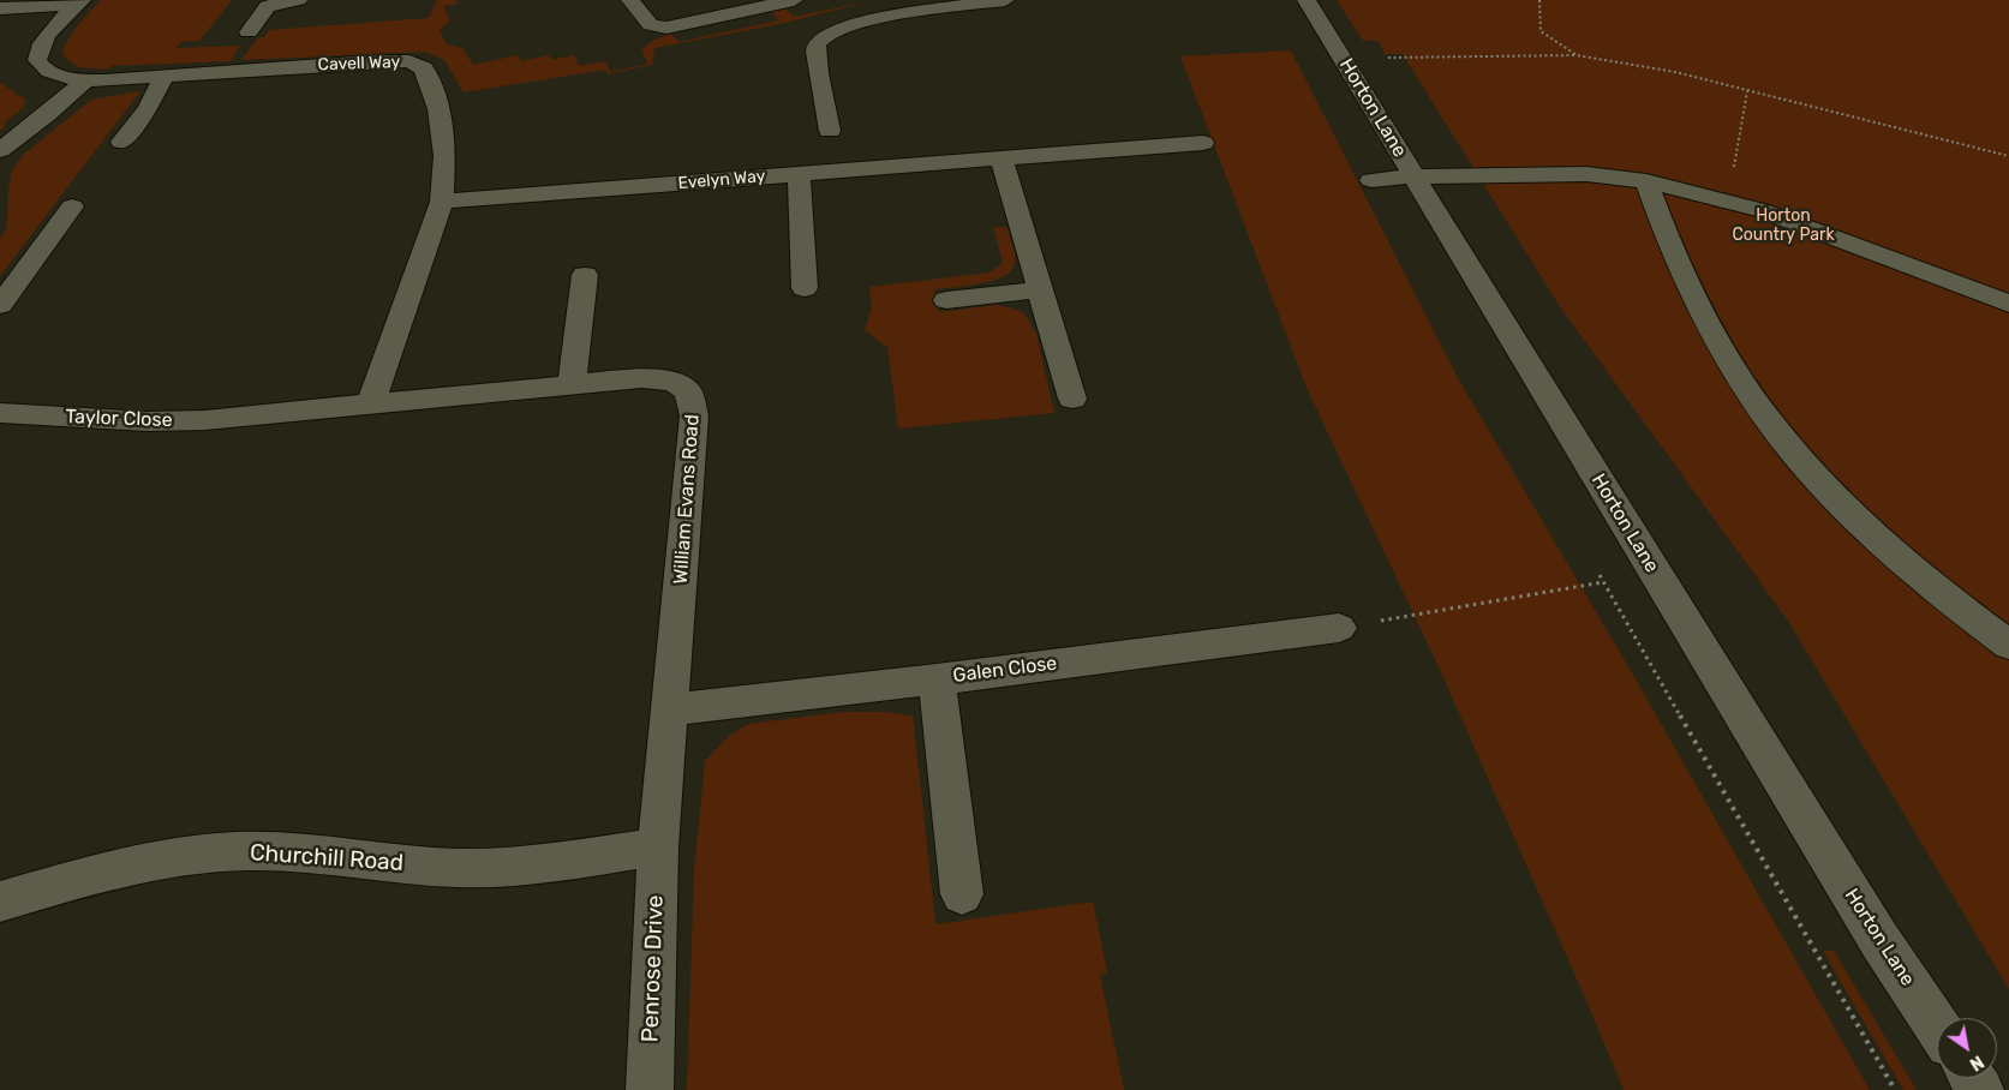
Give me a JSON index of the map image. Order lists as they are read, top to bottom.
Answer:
{
  "streets": {
    "street": [
      "Cavell Way",
      "Horton Lane",
      "Evelyn Way",
      "Taylor Close",
      "William Evans Road",
      "Galen Close",
      "Churchill Road",
      "Penrose Drive"
    ]
  },
  "crossings": [
    ["Cavell Way", "Evelyn Way"],
    ["Cavell Way", "William Evans Road"],
    ["Taylor Close", "William Evans Road"],
    ["William Evans Road", "Galen Close"],
    ["William Evans Road", "Churchill Road"],
    ["William Evans Road", "Penrose Drive"],
    ["Churchill Road", "Penrose Drive"]
  ],
  "parks": ["Horton Country Park"],
  "north": "bottom right"
}
